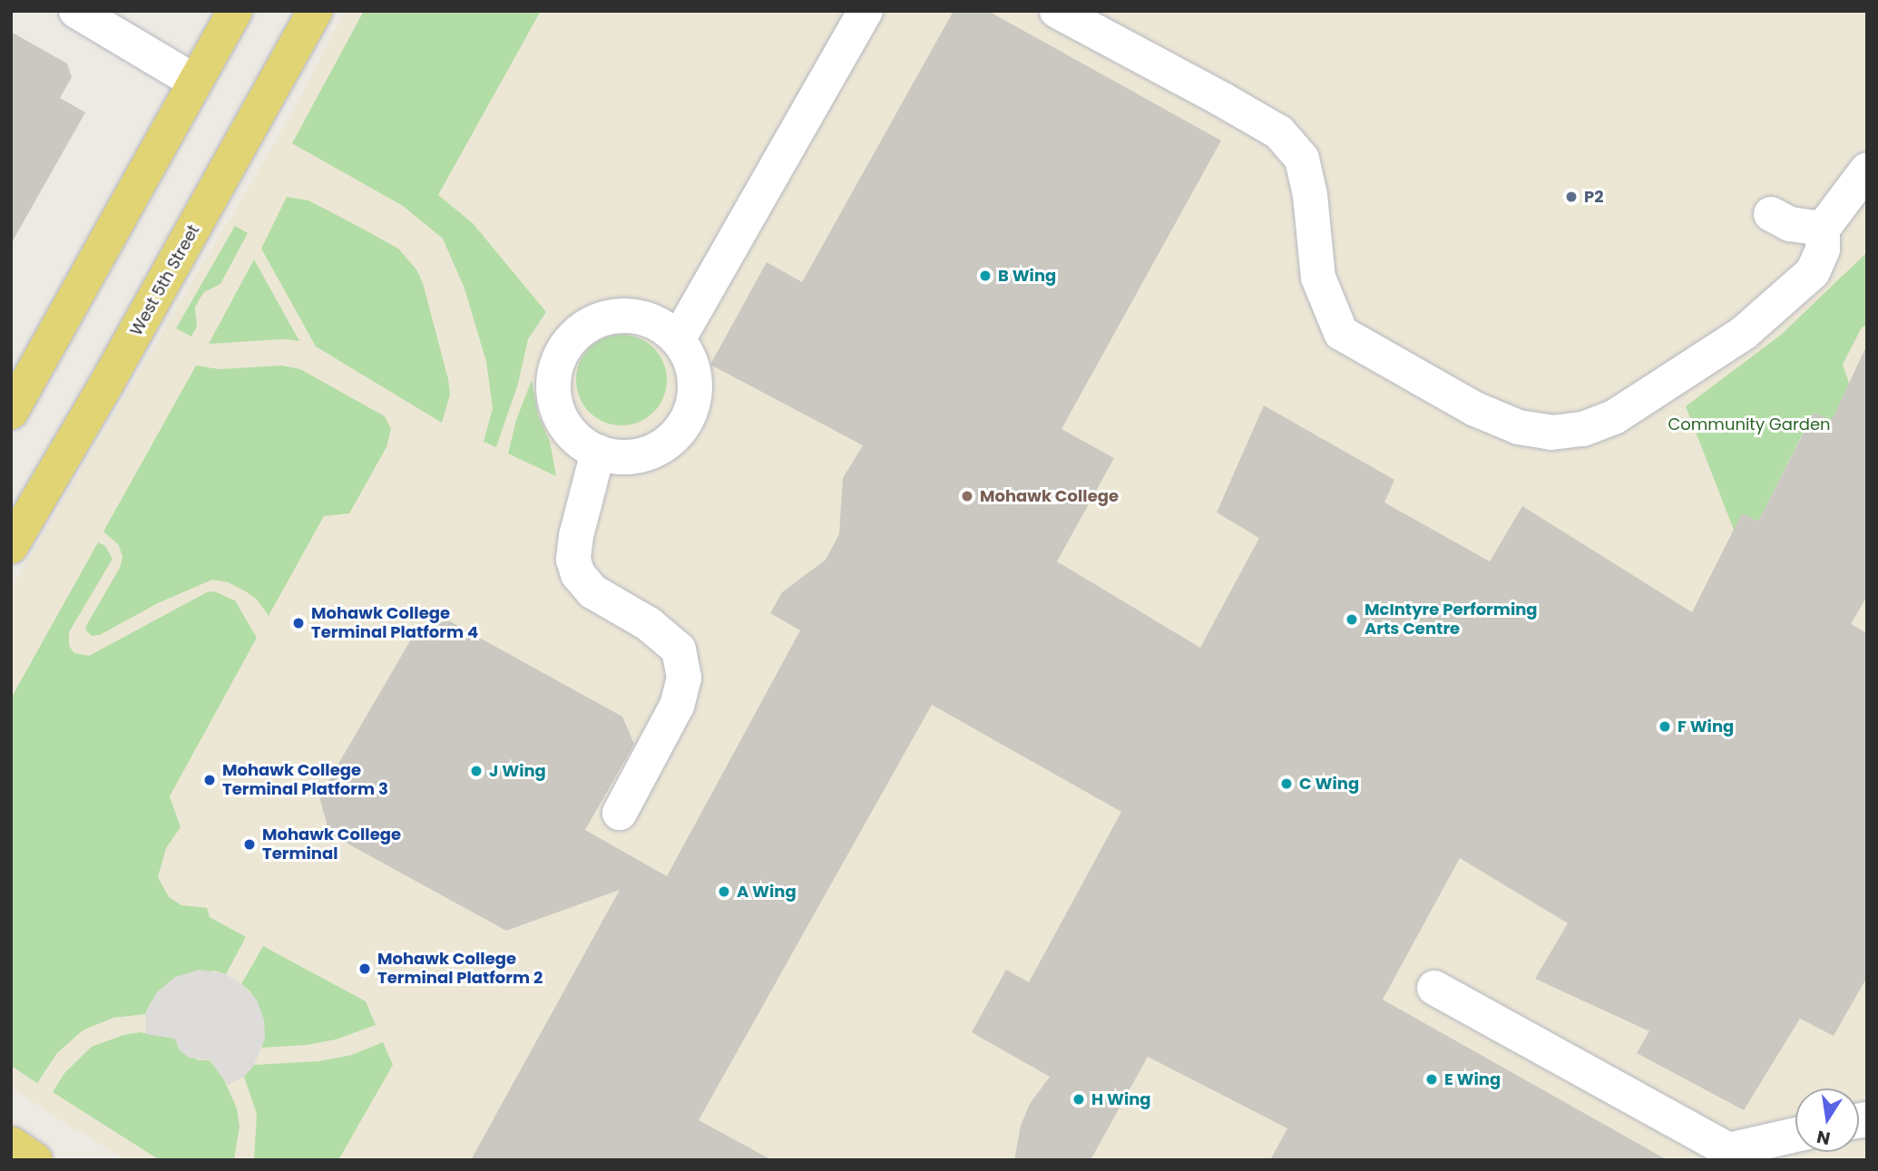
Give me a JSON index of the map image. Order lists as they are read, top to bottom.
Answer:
{
  "streets": {
    "main road": ["West 5th Street"]
  },
  "parks": ["Community Garden"],
  "places": [
    "P2",
    "B Wing",
    "Mohawk College",
    "McIntyre Performing Arts Centre",
    "Mohawk College Terminal Platform 4",
    "F Wing",
    "J Wing",
    "Mohawk College Terminal Platform 3",
    "C Wing",
    "Mohawk College Terminal",
    "A Wing",
    "Mohawk College Terminal Platform 2",
    "E Wing",
    "H Wing"
  ],
  "north": "bottom"
}
